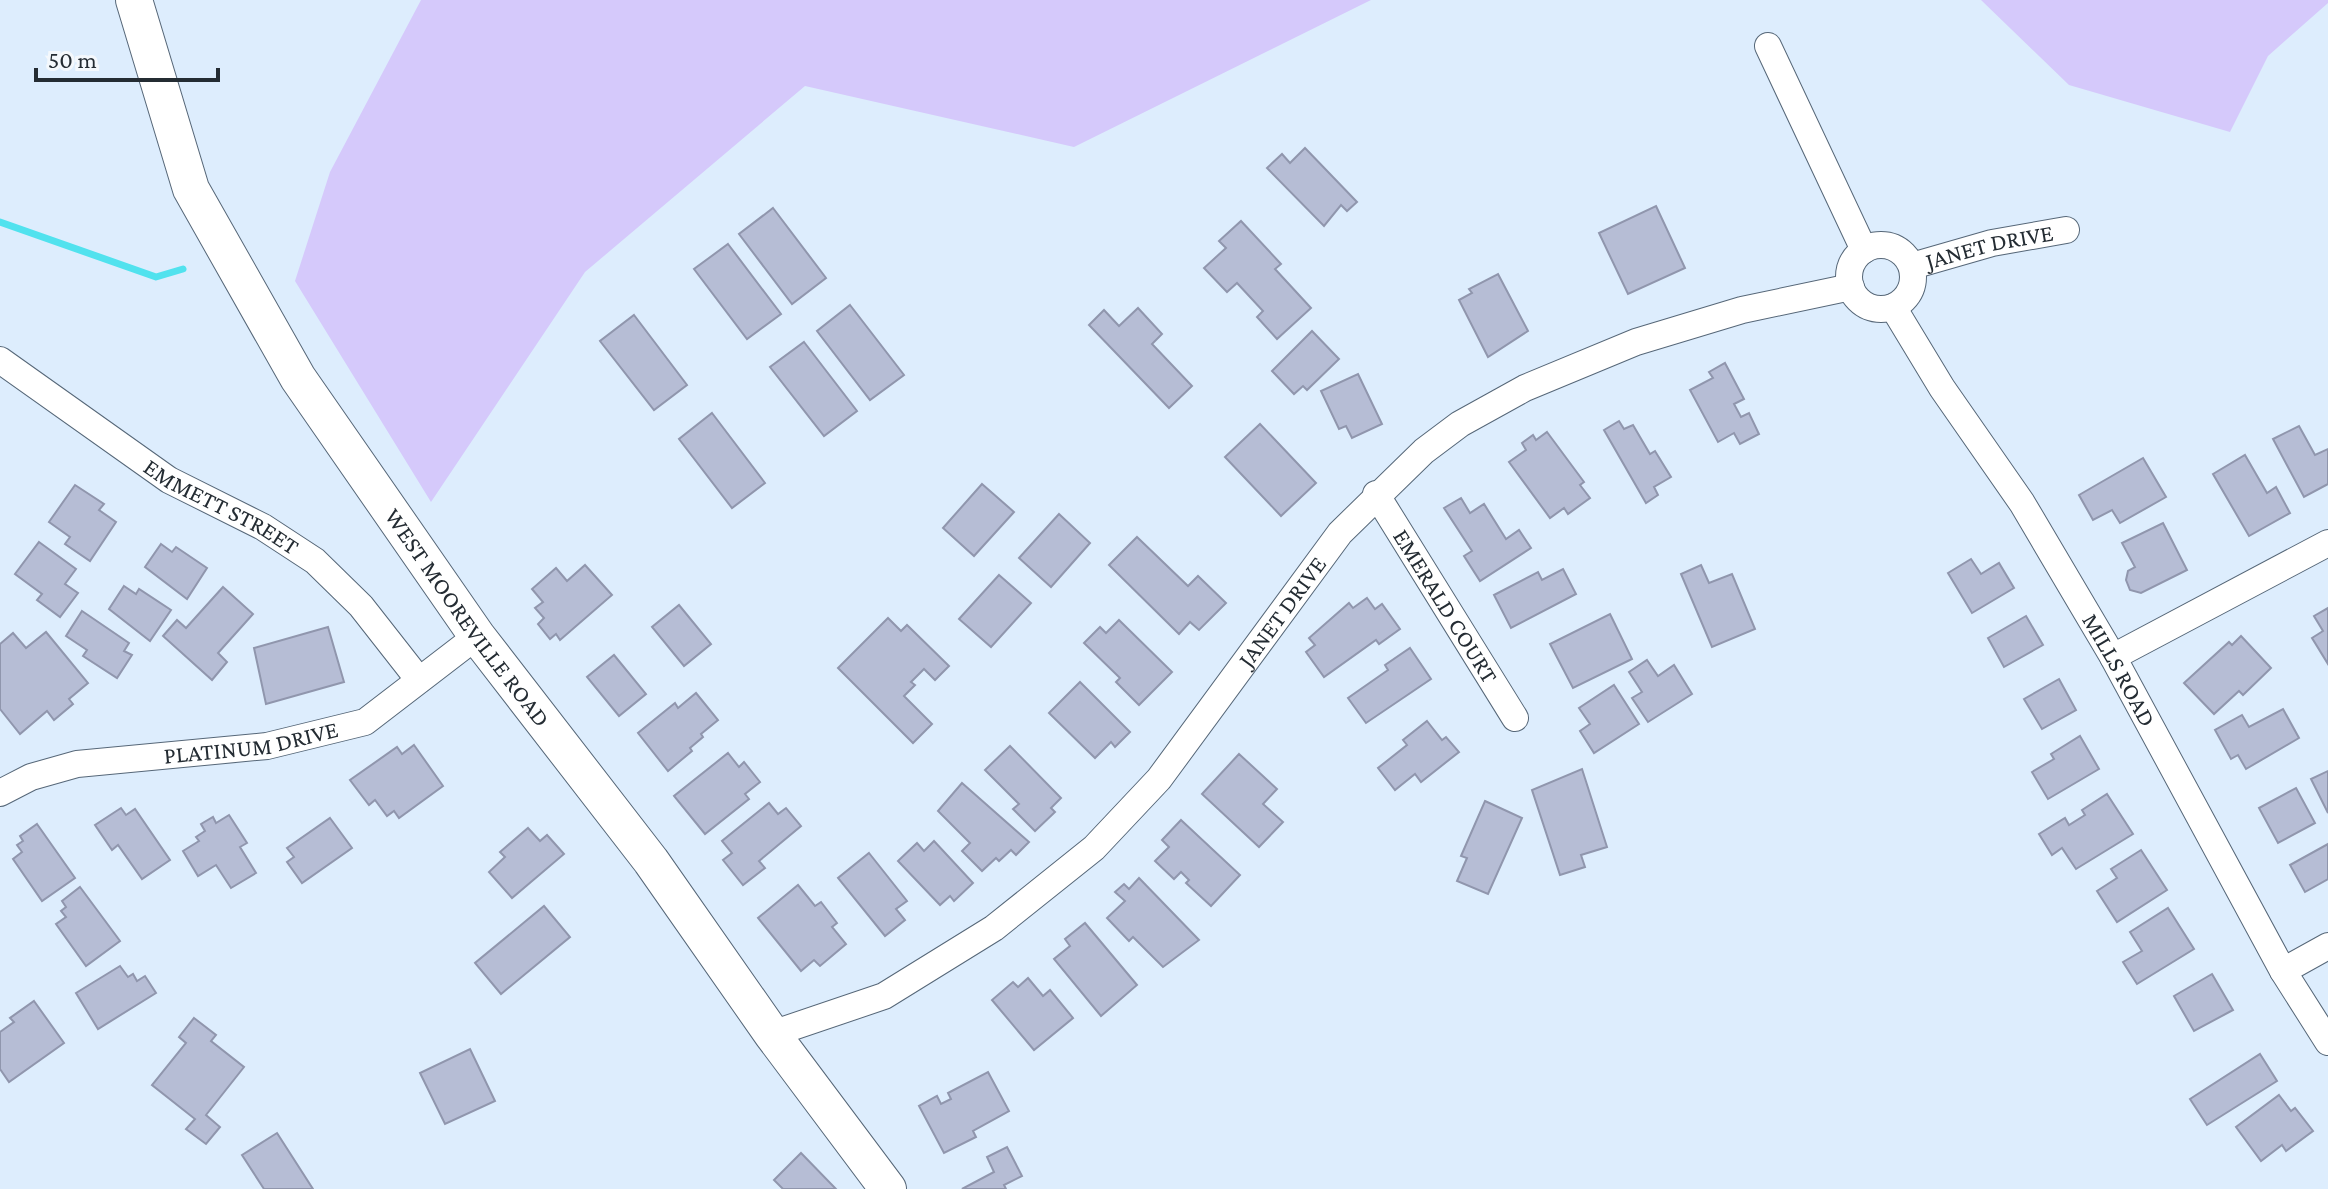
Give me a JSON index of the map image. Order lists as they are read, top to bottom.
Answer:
{
  "streets": {
    "main road": ["WEST MOOREVILLE ROAD"],
    "street": [
      "JANET DRIVE",
      "EMMETT STREET",
      "EMERALD COURT",
      "MILLS ROAD",
      "PLATINUM DRIVE"
    ]
  },
  "crossings": [
    ["JANET DRIVE", "EMERALD COURT"],
    ["JANET DRIVE", "WEST MOOREVILLE ROAD"],
    ["JANET DRIVE", "MILLS ROAD"],
    ["EMMETT STREET", "PLATINUM DRIVE"],
    ["WEST MOOREVILLE ROAD", "PLATINUM DRIVE"]
  ],
  "scale_bar": "50 m"
}
